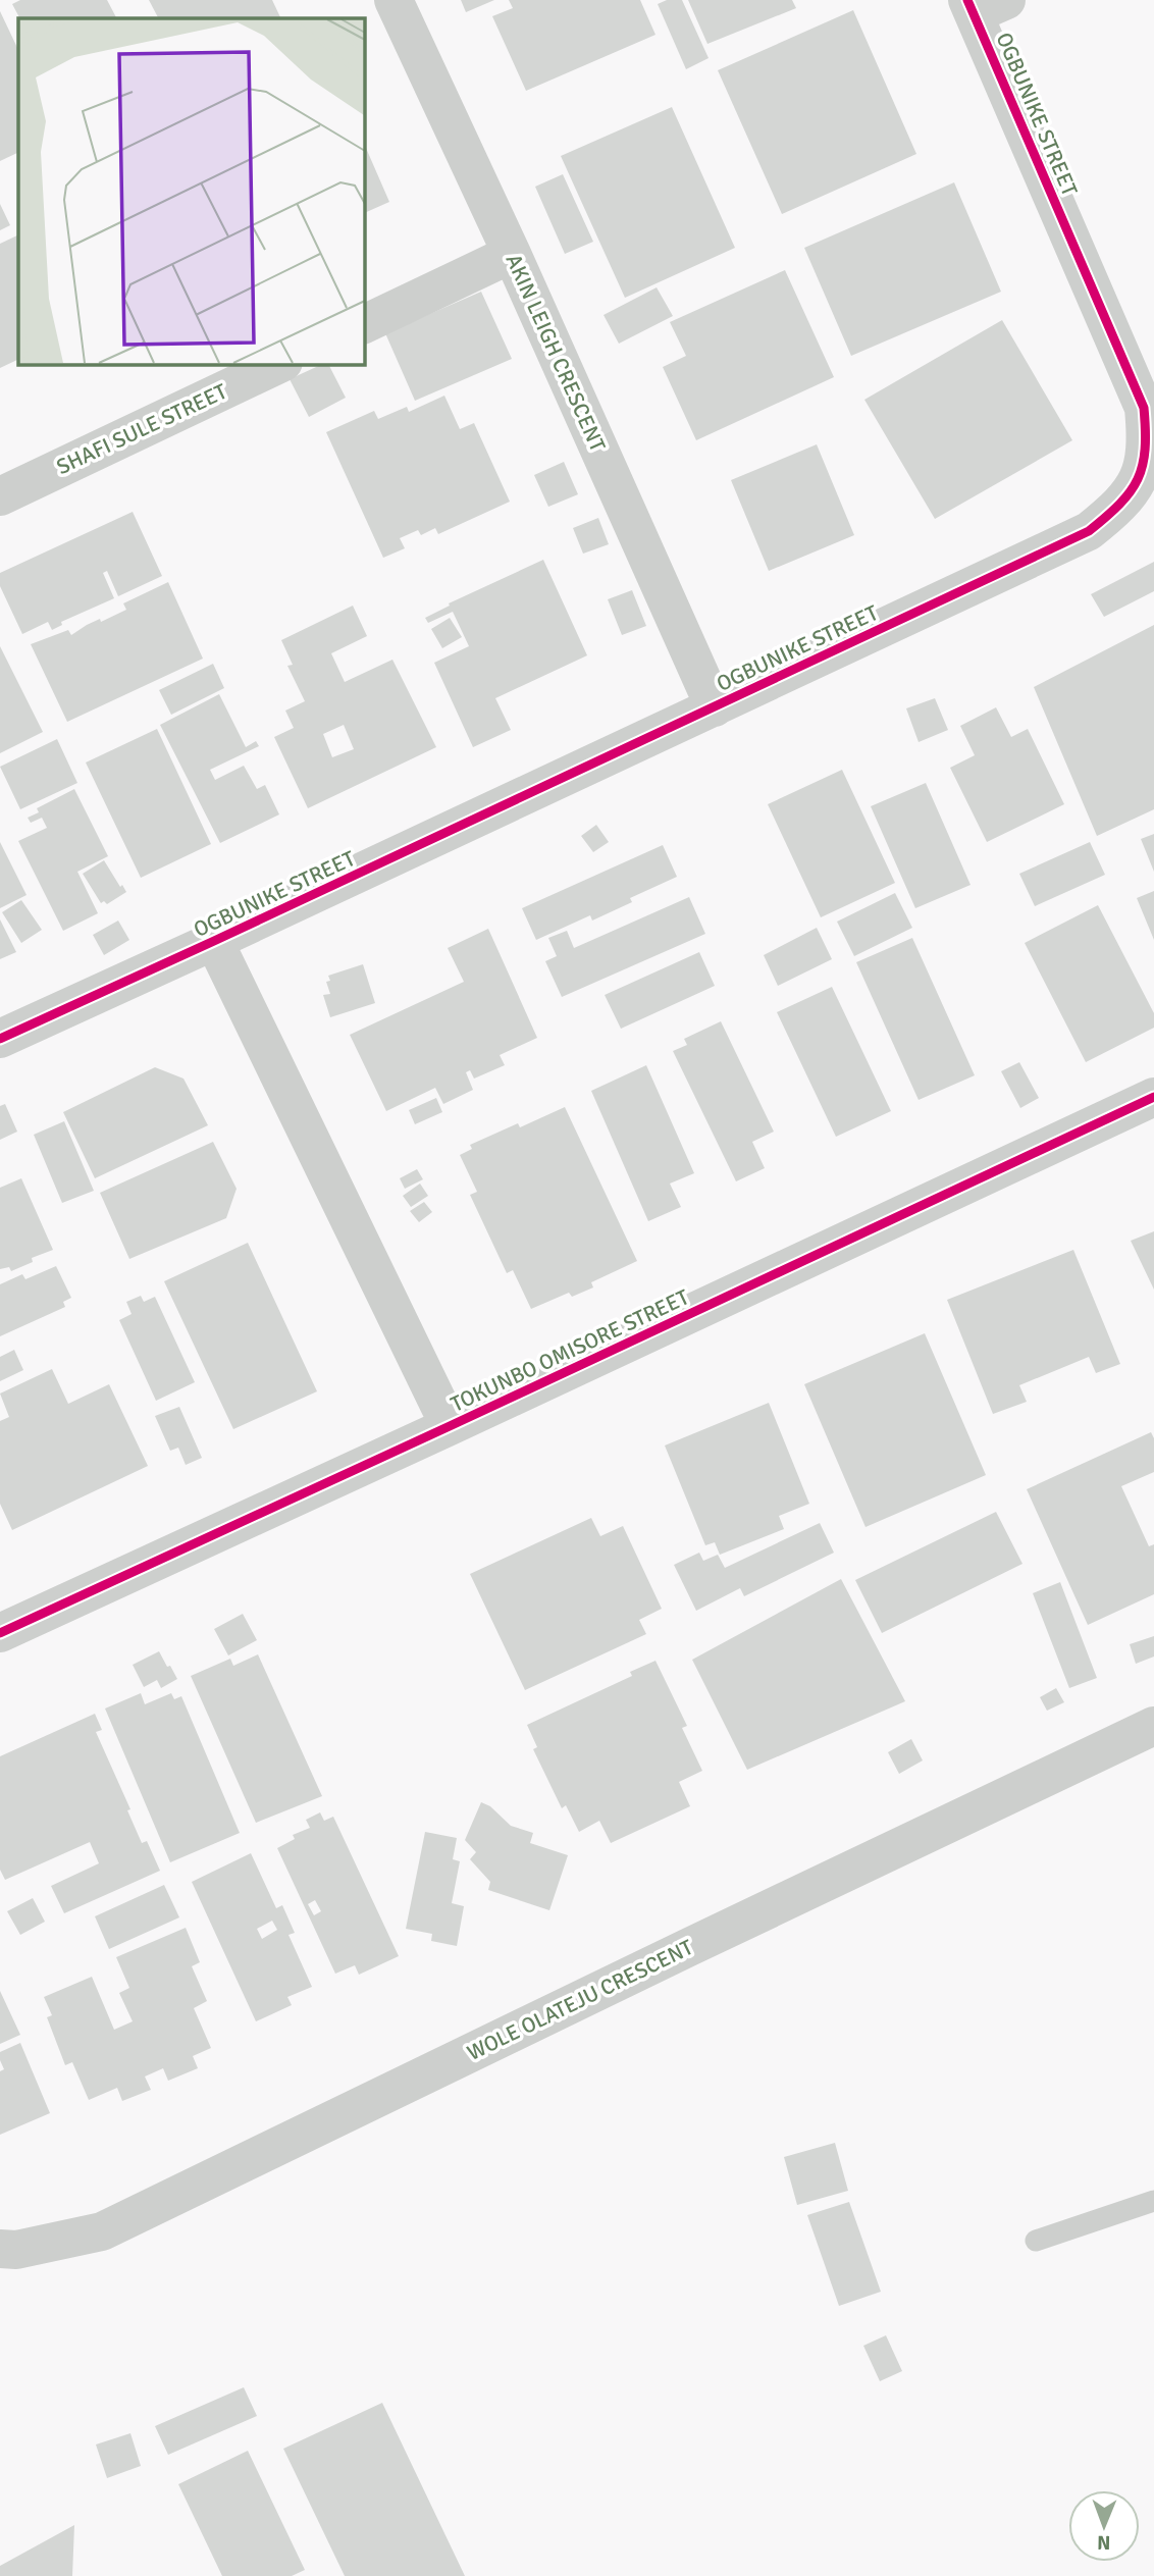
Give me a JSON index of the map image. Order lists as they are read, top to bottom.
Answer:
{
  "streets": {
    "street": [
      "OGBUNIKE STREET",
      "AKIN LEIGH CRESCENT",
      "SHAFI SULE STREET",
      "TOKUNBO OMISORE STREET",
      "WOLE OLATEJU CRESCENT"
    ]
  },
  "crossings": [
    ["OGBUNIKE STREET", "AKIN LEIGH CRESCENT"]
  ],
  "north": "bottom"
}
